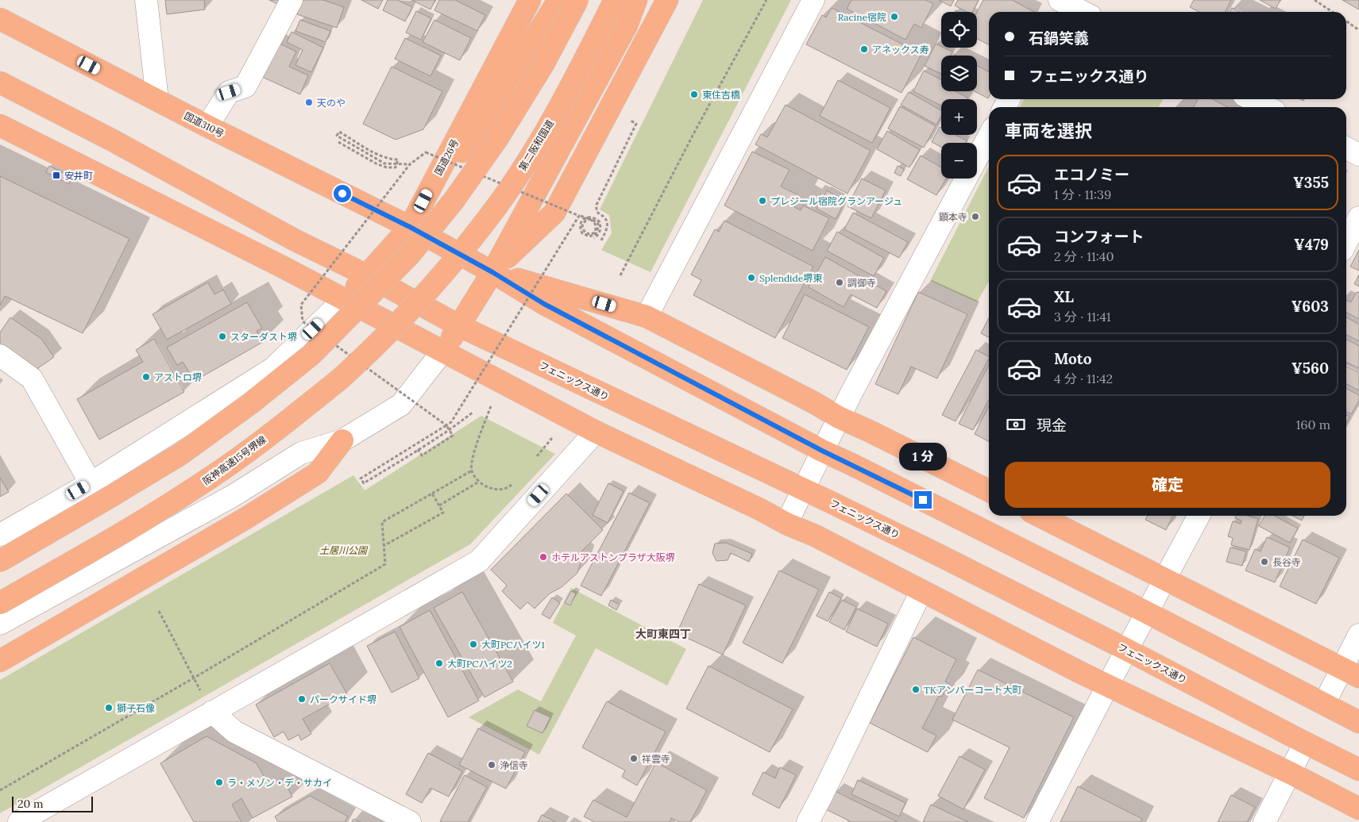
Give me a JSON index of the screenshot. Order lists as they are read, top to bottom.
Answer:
{
  "streets": {
    "highway": [
      "国道310号",
      "第二阪和国道",
      "国道26号",
      "フェニックス通り",
      "阪神高速15号堺線"
    ]
  },
  "crossings": [
    ["国道310号", "国道26号"],
    ["第二阪和国道", "阪神高速15号堺線"],
    ["国道26号", "フェニックス通り"]
  ],
  "districts": ["大町東四丁"],
  "parks": ["土居川公園"],
  "places": {
    "other": [
      "Racine宿院",
      "アネックス寿",
      "東住吉橋",
      "天のや",
      "プレジール宿院グランアージュ",
      "顕本寺",
      "Splendide堺東",
      "調御寺",
      "スターダスト堺",
      "アストロ堺",
      "ホテルアストンプラザ大阪堺",
      "長谷寺",
      "大町PCハイツ1",
      "大町PCハイツ2",
      "TKアンバーコート大町",
      "パークサイド堺",
      "獅子石像",
      "祥雲寺",
      "浄信寺",
      "ラ・メゾン・デ・サカイ"
    ],
    "transit": ["安井町"]
  },
  "scale_bar": "20 m",
  "page": {
    "map_buttons": ["+", "−"],
    "banner": ["石鍋笑義", "フェニックス通り"],
    "heading": "車両を選択",
    "list": [
      {
        "name": "エコノミー",
        "note": "1 分 · 11:39",
        "value": "¥355"
      },
      {
        "name": "コンフォート",
        "note": "2 分 · 11:40",
        "value": "¥479"
      },
      {
        "name": "XL",
        "note": "3 分 · 11:41",
        "value": "¥603"
      },
      {
        "name": "Moto",
        "note": "4 分 · 11:42",
        "value": "¥560"
      }
    ],
    "pay": ["現金", "160 m"],
    "bubble": "1 分",
    "buttons": "確定",
    "scale": "20 m"
  }
}
